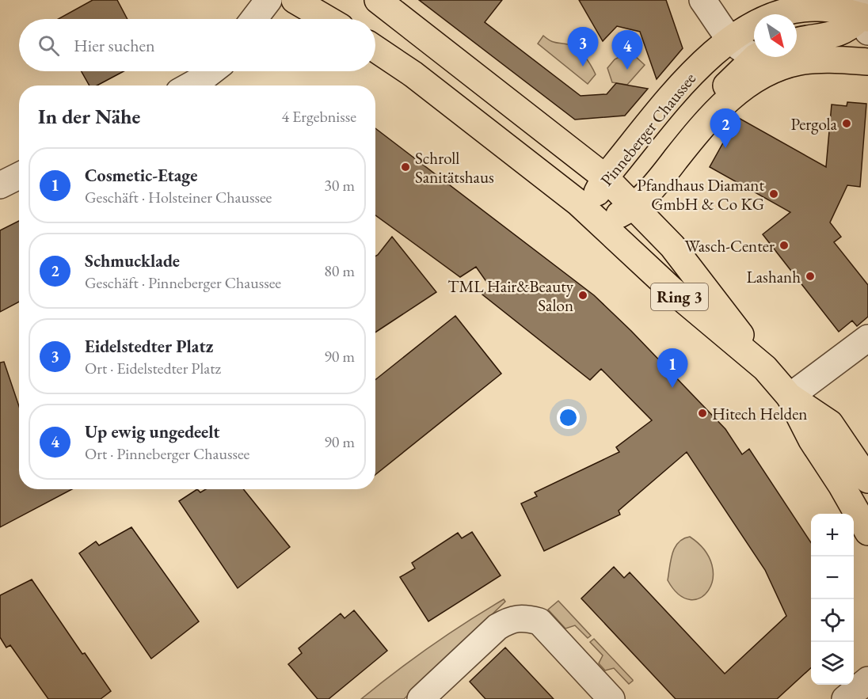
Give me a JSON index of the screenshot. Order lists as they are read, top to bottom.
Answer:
{
  "streets": {
    "main road": ["Pinneberger Chaussee", "Ring 3"]
  },
  "crossings": [
    ["Pinneberger Chaussee", "Ring 3"]
  ],
  "places": [
    "Pergola",
    "Schroll Sanitätshaus",
    "Pfandhaus Diamant GmbH & Co KG",
    "Wasch-Center",
    "Lashanh",
    "TML Hair&Beauty Salon",
    "Hitech Helden"
  ],
  "north": "bottom right",
  "page": {
    "search": "Hier suchen",
    "pins": [
      "3",
      "4",
      "2",
      "1"
    ],
    "heading": ["In der Nähe", "4 Ergebnisse"],
    "list": [
      {
        "mark": "1",
        "name": "Cosmetic-Etage",
        "note": "Geschäft · Holsteiner Chaussee",
        "value": "30 m"
      },
      {
        "mark": "2",
        "name": "Schmucklade",
        "note": "Geschäft · Pinneberger Chaussee",
        "value": "80 m"
      },
      {
        "mark": "3",
        "name": "Eidelstedter Platz",
        "note": "Ort · Eidelstedter Platz",
        "value": "90 m"
      },
      {
        "mark": "4",
        "name": "Up ewig ungedeelt",
        "note": "Ort · Pinneberger Chaussee",
        "value": "90 m"
      }
    ],
    "map_buttons": ["+", "−"]
  }
}
